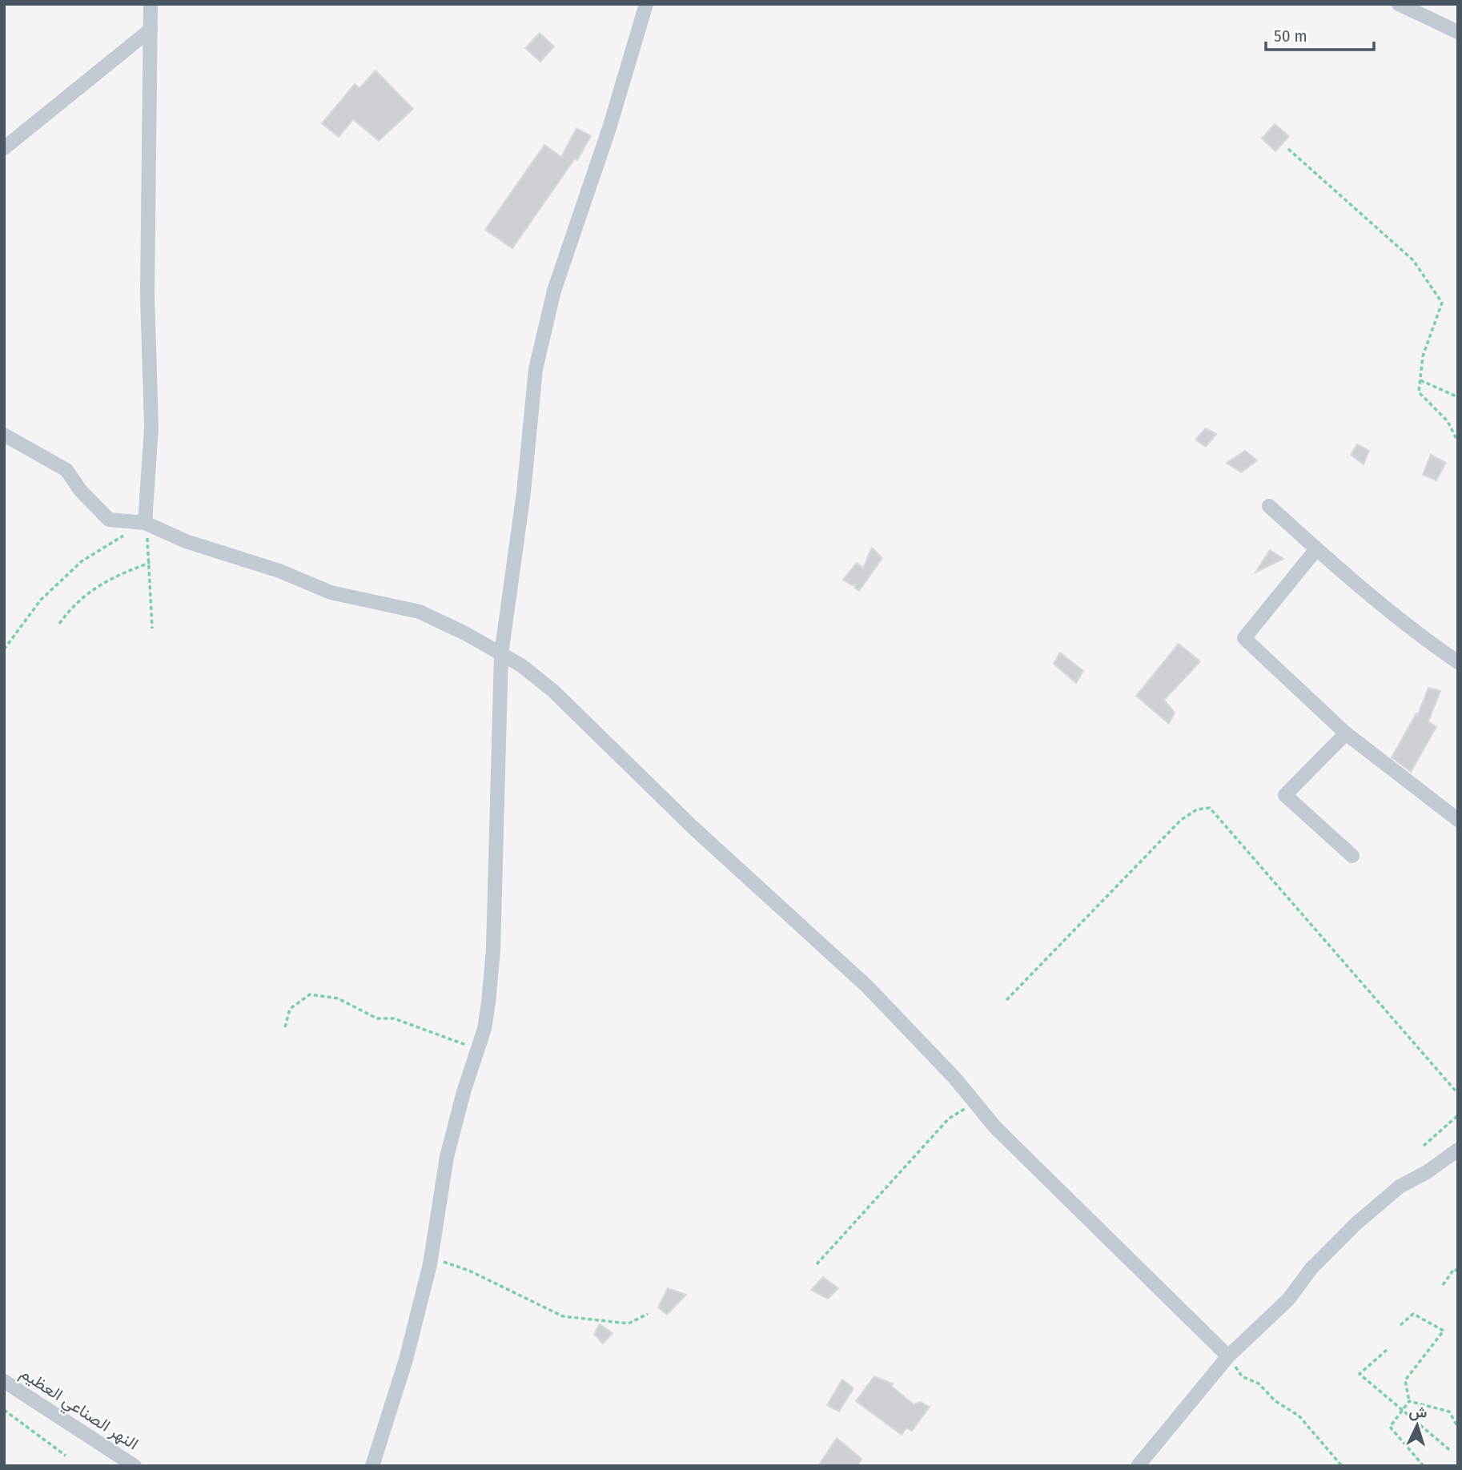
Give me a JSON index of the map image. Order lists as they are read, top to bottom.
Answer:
{
  "streets": {
    "street": ["النهر الصناعي العظيم"]
  },
  "scale_bar": "50 m",
  "north": "top"
}
